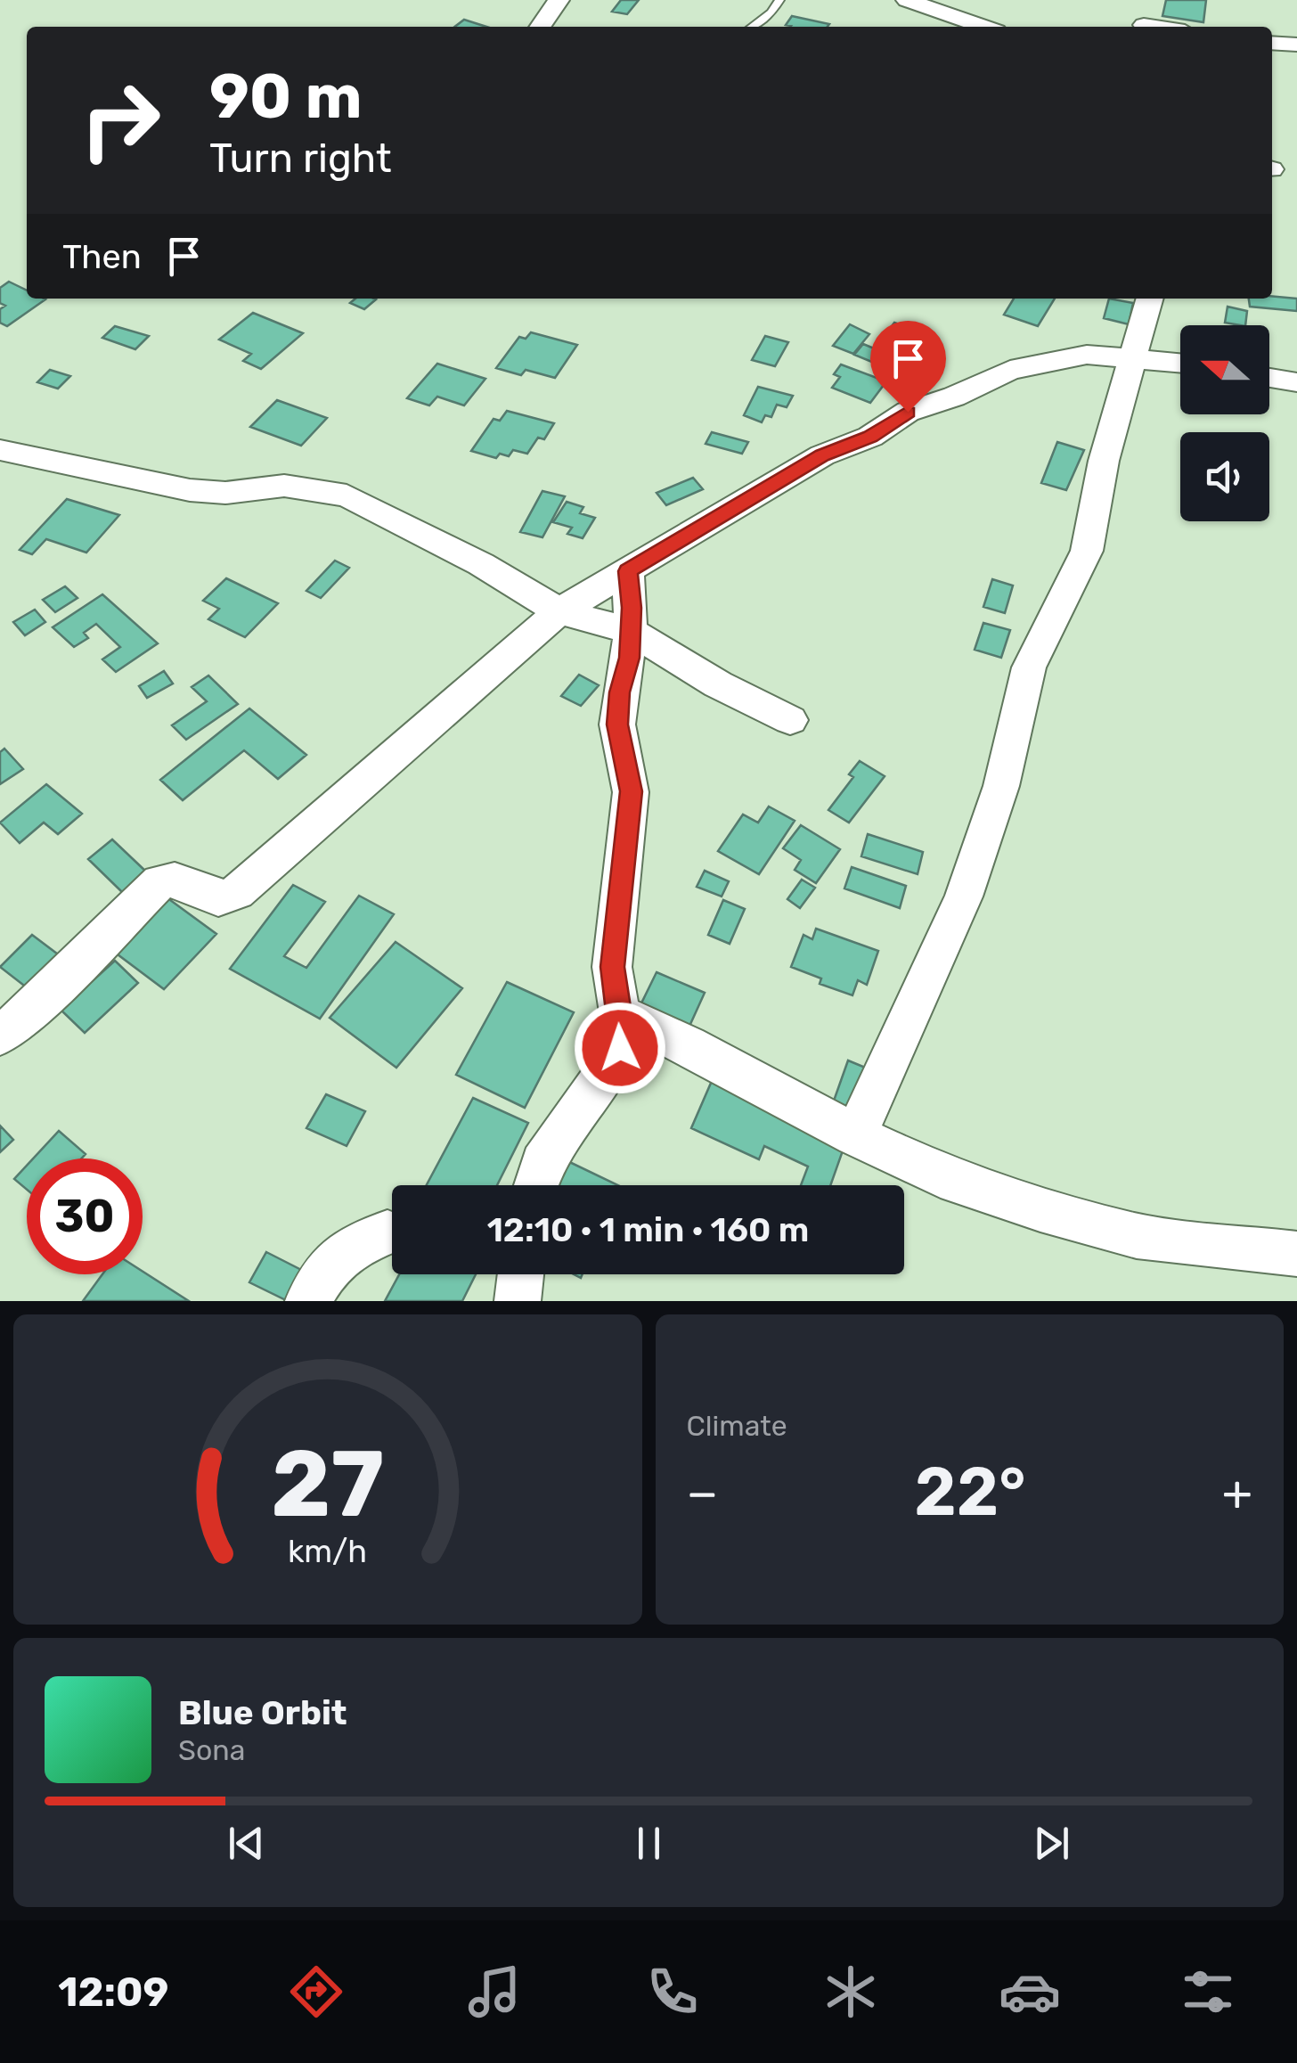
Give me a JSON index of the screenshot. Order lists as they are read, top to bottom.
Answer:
{
  "north": "left",
  "page": {
    "turn": ["90 m", "Turn right"],
    "then": "Then",
    "limit": "30",
    "trip": "12:10 · 1 min · 160 m",
    "tile": "Climate",
    "heat": ["−", "22°", "+"],
    "song": ["Blue Orbit", "Sona"],
    "tabs": "12:09",
    "gauge": ["27", "km/h"]
  }
}
